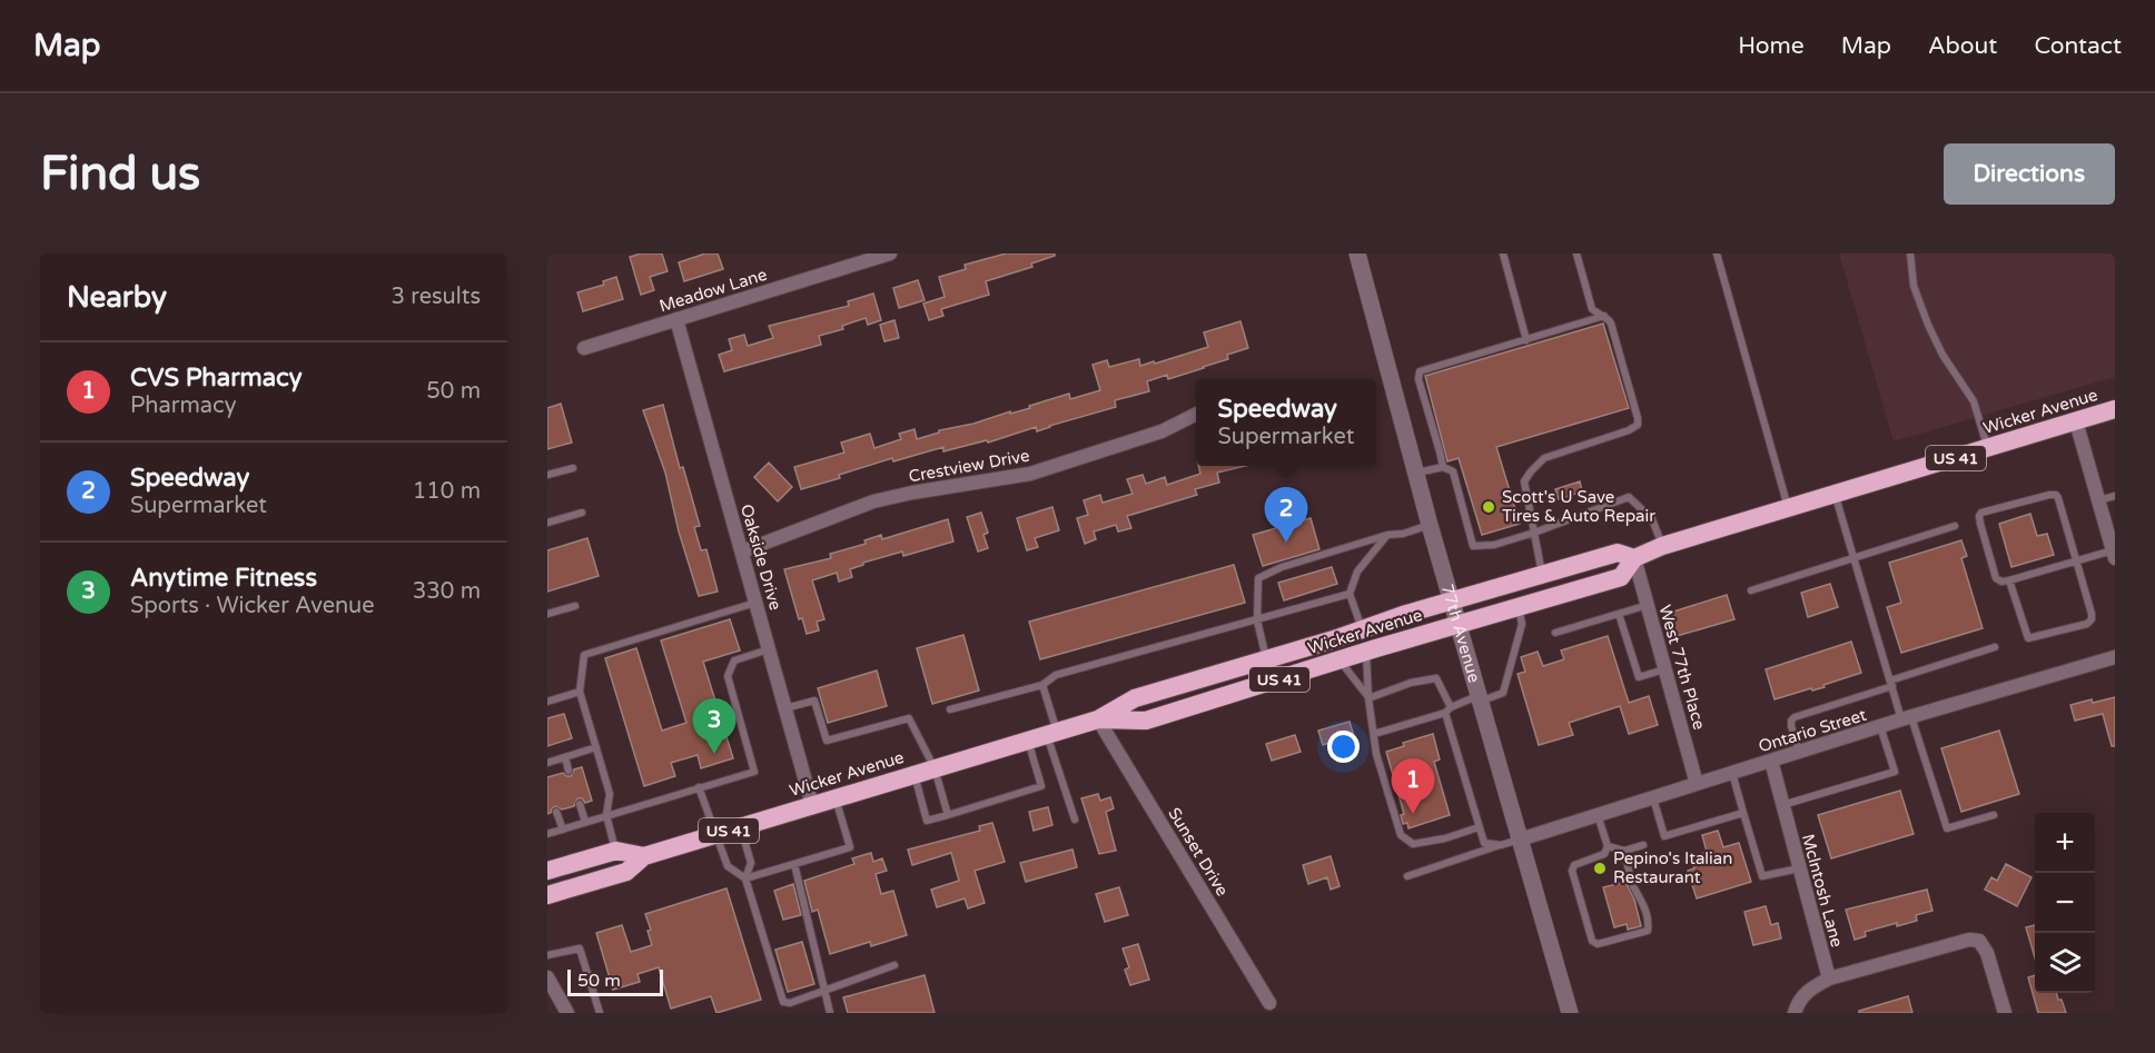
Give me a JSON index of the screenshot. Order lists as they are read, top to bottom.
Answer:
{
  "streets": {
    "highway": ["Wicker Avenue", "US 41"],
    "street": [
      "Meadow Lane",
      "Crestview Drive",
      "Oakside Drive",
      "77th Avenue",
      "West 77th Place",
      "Ontario Street",
      "Sunset Drive",
      "Mclntosh Lane"
    ]
  },
  "crossings": [
    ["Meadow Lane", "Oakside Drive"],
    ["Wicker Avenue", "Oakside Drive"],
    ["Wicker Avenue", "77th Avenue"],
    ["Wicker Avenue", "West 77th Place"],
    ["Wicker Avenue", "Sunset Drive"],
    ["Crestview Drive", "Oakside Drive"],
    ["77th Avenue", "Ontario Street"],
    ["West 77th Place", "Ontario Street"],
    ["Ontario Street", "Mclntosh Lane"]
  ],
  "places": ["Scott's U Save Tires & Auto Repair", "Pepino's Italian Restaurant"],
  "scale_bar": "50 m",
  "page": {
    "header": "Map",
    "nav": [
      "Home",
      "Map",
      "About",
      "Contact"
    ],
    "buttons": "Directions",
    "title": "Find us",
    "heading": ["Nearby", "3 results"],
    "list": [
      {
        "mark": "1",
        "name": "CVS Pharmacy",
        "note": "Pharmacy",
        "value": "50 m"
      },
      {
        "mark": "2",
        "name": "Speedway",
        "note": "Supermarket",
        "value": "110 m"
      },
      {
        "mark": "3",
        "name": "Anytime Fitness",
        "note": "Sports · Wicker Avenue",
        "value": "330 m"
      }
    ],
    "popup": ["Speedway", "Supermarket"],
    "pins": ["2", "3", "1"],
    "map_buttons": ["+", "−"],
    "scale": "50 m"
  }
}
